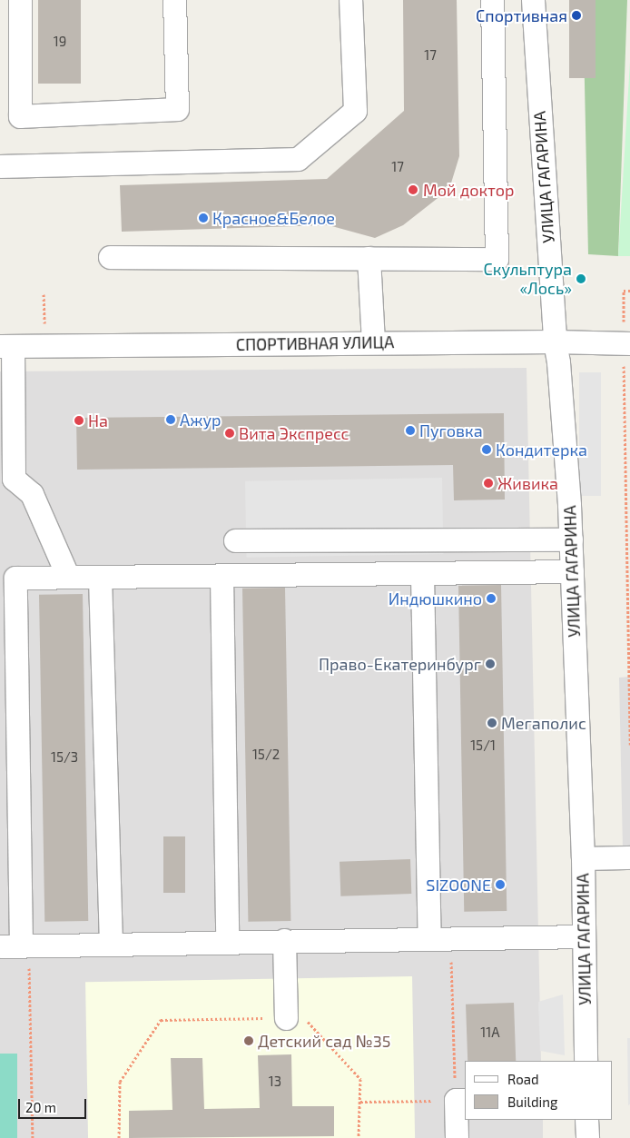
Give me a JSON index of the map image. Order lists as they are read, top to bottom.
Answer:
{
  "streets": {
    "street": ["УЛИЦА ГАГАРИНА", "СПОРТИВНАЯ УЛИЦА"]
  },
  "crossings": [
    ["УЛИЦА ГАГАРИНА", "СПОРТИВНАЯ УЛИЦА"]
  ],
  "places": [
    "Спортивная",
    "Мой доктор",
    "Красное&Белое",
    "Скульптура «Лось»",
    "Ажур",
    "На",
    "Пуговка",
    "Вита Экспресс",
    "Кондитерка",
    "Живика",
    "Индюшкино",
    "Право-Екатеринбург",
    "Мегаполис",
    "SIZOONE",
    "Детский сад №35"
  ],
  "house_numbers": [
    "19",
    "17",
    "17",
    "15/1",
    "15/2",
    "15/3",
    "11А",
    "13"
  ],
  "legend": ["Road", "Building"],
  "scale_bar": "20 m"
}
